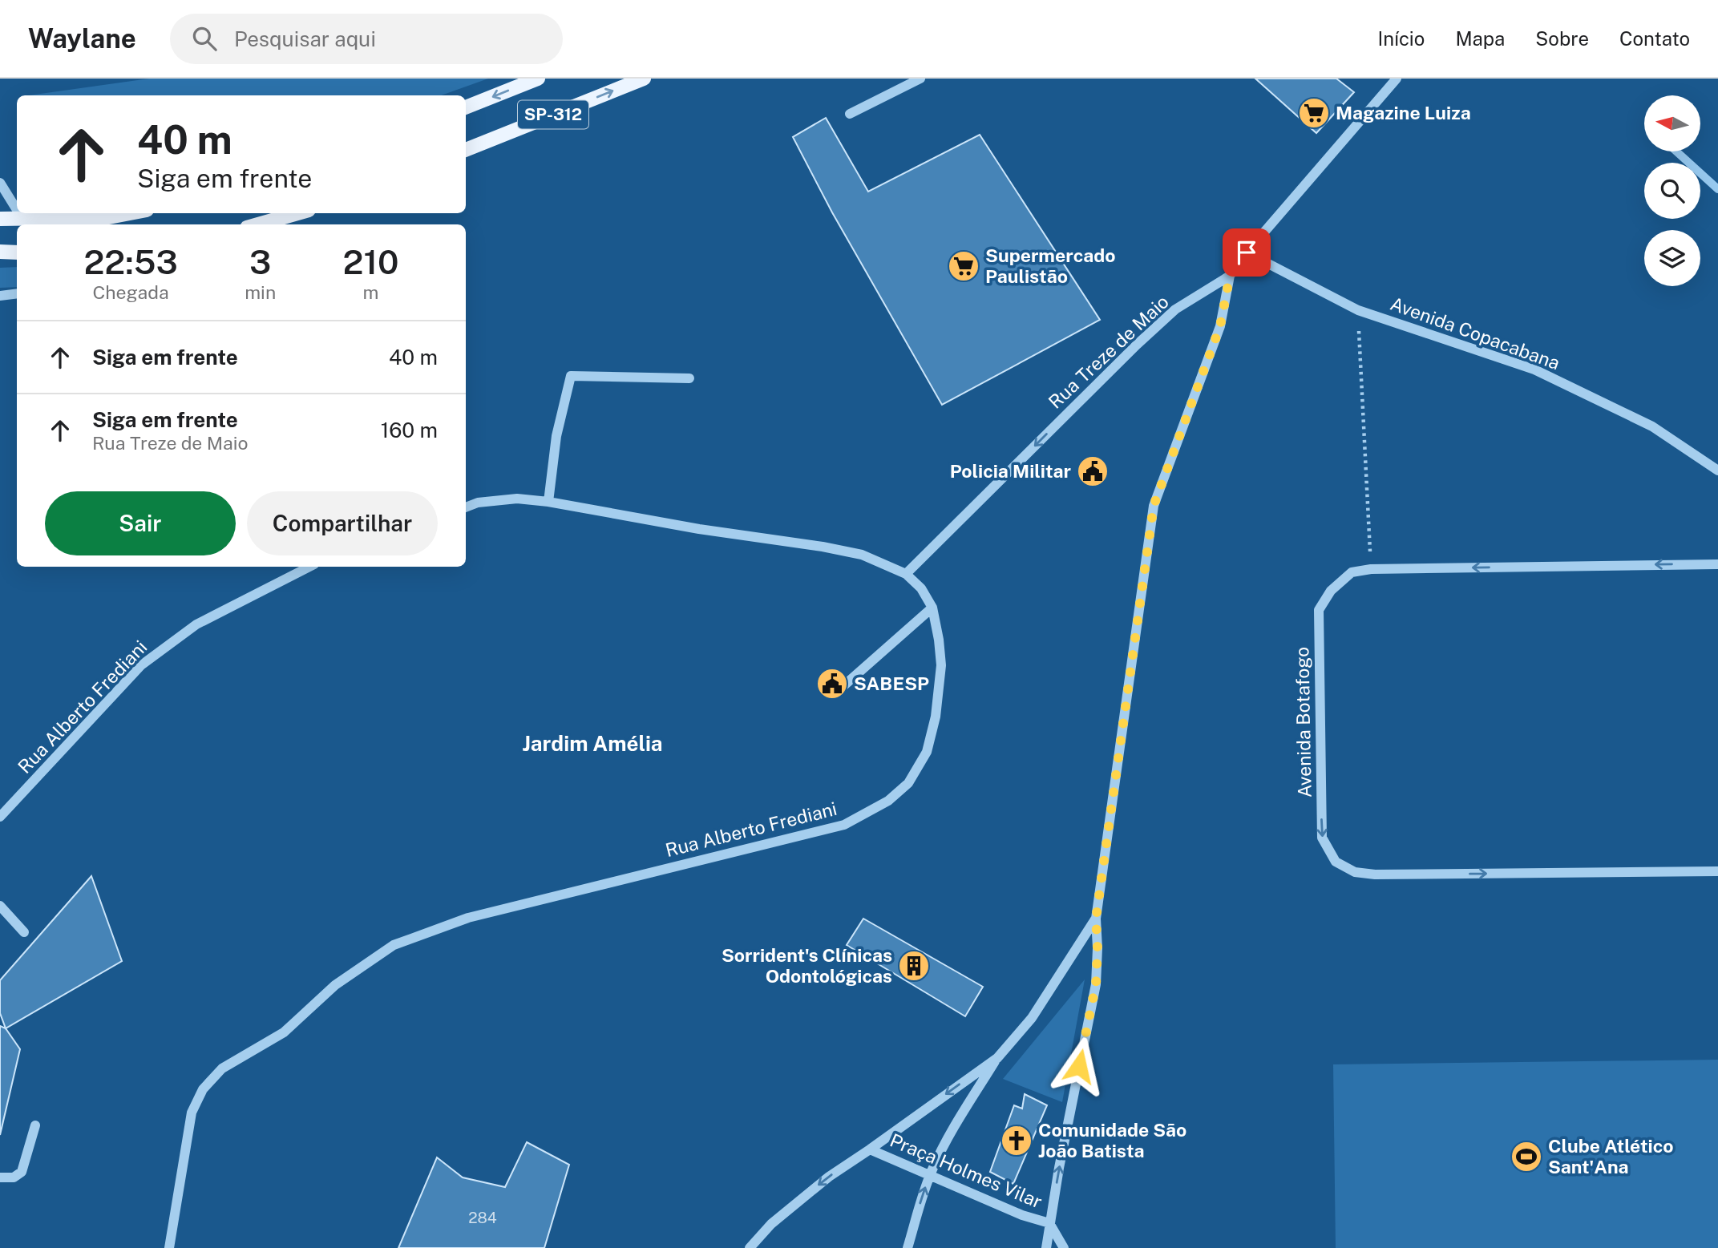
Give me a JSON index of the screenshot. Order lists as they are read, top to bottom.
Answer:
{
  "streets": {
    "main road": ["SP-312"],
    "street": [
      "Avenida Copacabana",
      "Rua Treze de Maio",
      "Rua Alberto Frediani",
      "Avenida Botafogo",
      "Praça Holmes Vilar"
    ]
  },
  "crossings": [
    ["Avenida Copacabana", "Rua Treze de Maio"],
    ["Rua Treze de Maio", "Rua Alberto Frediani"]
  ],
  "one_way": ["Rua Treze de Maio"],
  "districts": ["Jardim Amélia"],
  "places": {
    "supermarket": ["Magazine Luiza", "Supermercado Paulistão"],
    "public building": ["Policia Militar", "SABESP"],
    "building": ["Sorrident's Clínicas Odontológicas"],
    "church": ["Comunidade São João Batista"],
    "sports": ["Clube Atlético Sant'Ana"]
  },
  "house_numbers": ["284"],
  "north": "left",
  "page": {
    "header": "Waylane",
    "search": "Pesquisar aqui",
    "nav": [
      "Início",
      "Mapa",
      "Sobre",
      "Contato"
    ],
    "turn": ["40 m", "Siga em frente"],
    "eta": [
      "22:53",
      "Chegada",
      "3",
      "min",
      "210",
      "m"
    ],
    "list": [
      {
        "name": "Siga em frente",
        "value": "40 m"
      },
      {
        "name": "Siga em frente",
        "note": "Rua Treze de Maio",
        "value": "160 m"
      }
    ],
    "buttons": ["Sair", "Compartilhar"]
  }
}
